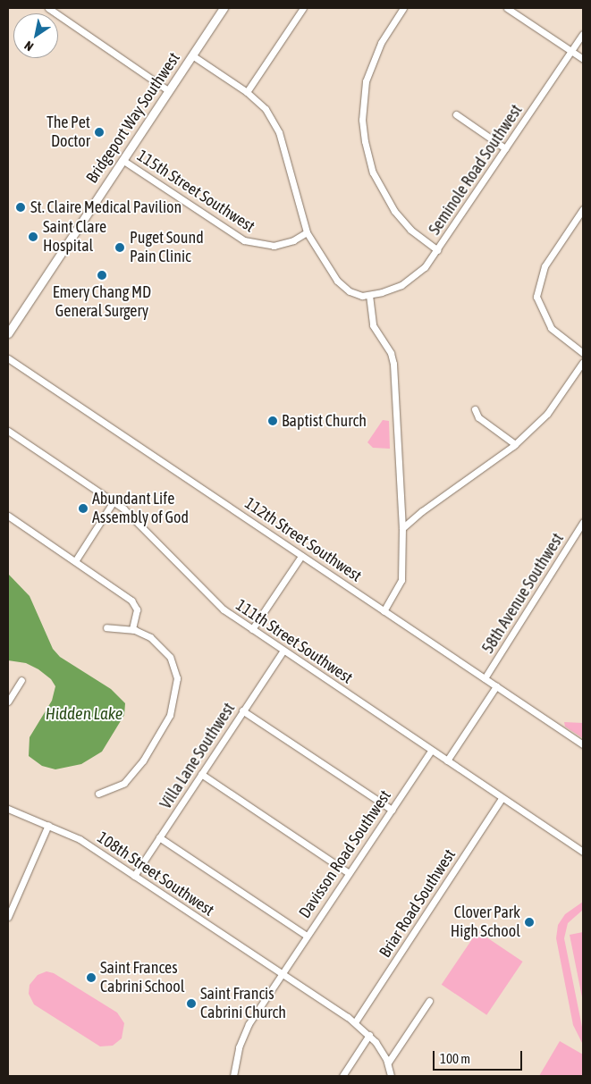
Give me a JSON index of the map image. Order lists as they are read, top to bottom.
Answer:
{
  "streets": {
    "main road": ["Bridgeport Way Southwest"],
    "street": [
      "Seminole Road Southwest",
      "115th Street Southwest",
      "112th Street Southwest",
      "58th Avenue Southwest",
      "111th Street Southwest",
      "Villa Lane Southwest",
      "Davisson Road Southwest",
      "108th Street Southwest",
      "Briar Road Southwest"
    ]
  },
  "crossings": [
    ["Bridgeport Way Southwest", "115th Street Southwest"],
    ["112th Street Southwest", "58th Avenue Southwest"],
    ["111th Street Southwest", "Villa Lane Southwest"],
    ["111th Street Southwest", "Davisson Road Southwest"],
    ["111th Street Southwest", "Briar Road Southwest"],
    ["Villa Lane Southwest", "108th Street Southwest"],
    ["Davisson Road Southwest", "108th Street Southwest"],
    ["108th Street Southwest", "Briar Road Southwest"]
  ],
  "water": ["Hidden Lake"],
  "places": [
    "The Pet Doctor",
    "St. Claire Medical Pavilion",
    "Saint Clare Hospital",
    "Puget Sound Pain Clinic",
    "Emery Chang MD General Surgery",
    "Baptist Church",
    "Abundant Life Assembly of God",
    "Clover Park High School",
    "Saint Frances Cabrini School",
    "Saint Francis Cabrini Church"
  ],
  "scale_bar": "100 m",
  "north": "bottom left"
}
